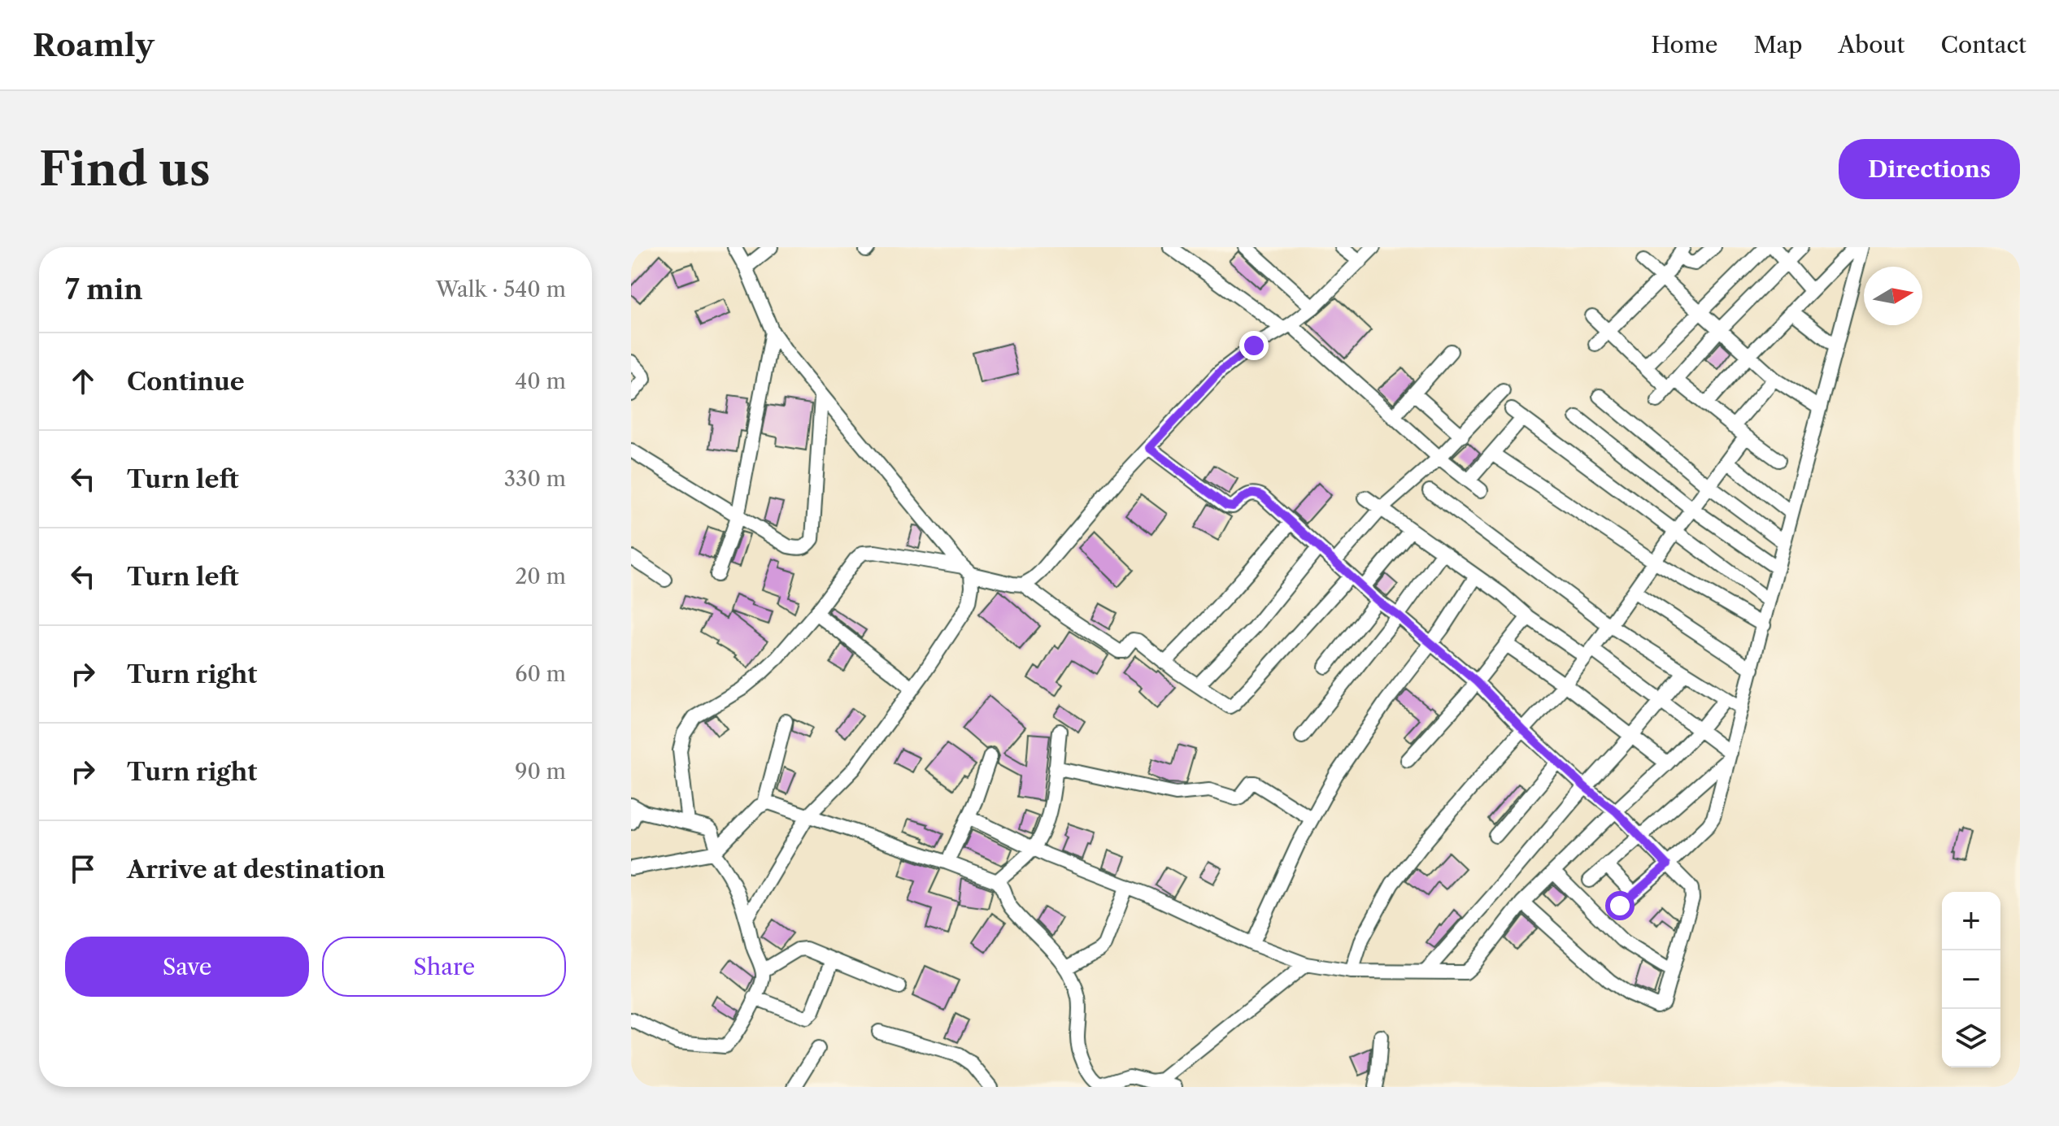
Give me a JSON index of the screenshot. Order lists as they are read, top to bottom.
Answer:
{
  "north": "right",
  "page": {
    "header": "Roamly",
    "nav": [
      "Home",
      "Map",
      "About",
      "Contact"
    ],
    "buttons": [
      "Directions",
      ["Save", "Share"]
    ],
    "title": "Find us",
    "heading": ["7 min", "Walk · 540 m"],
    "list": [
      ["Continue", "40 m"],
      ["Turn left", "330 m"],
      ["Turn left", "20 m"],
      ["Turn right", "60 m"],
      ["Turn right", "90 m"],
      "Arrive at destination"
    ],
    "map_buttons": ["+", "−"]
  }
}
